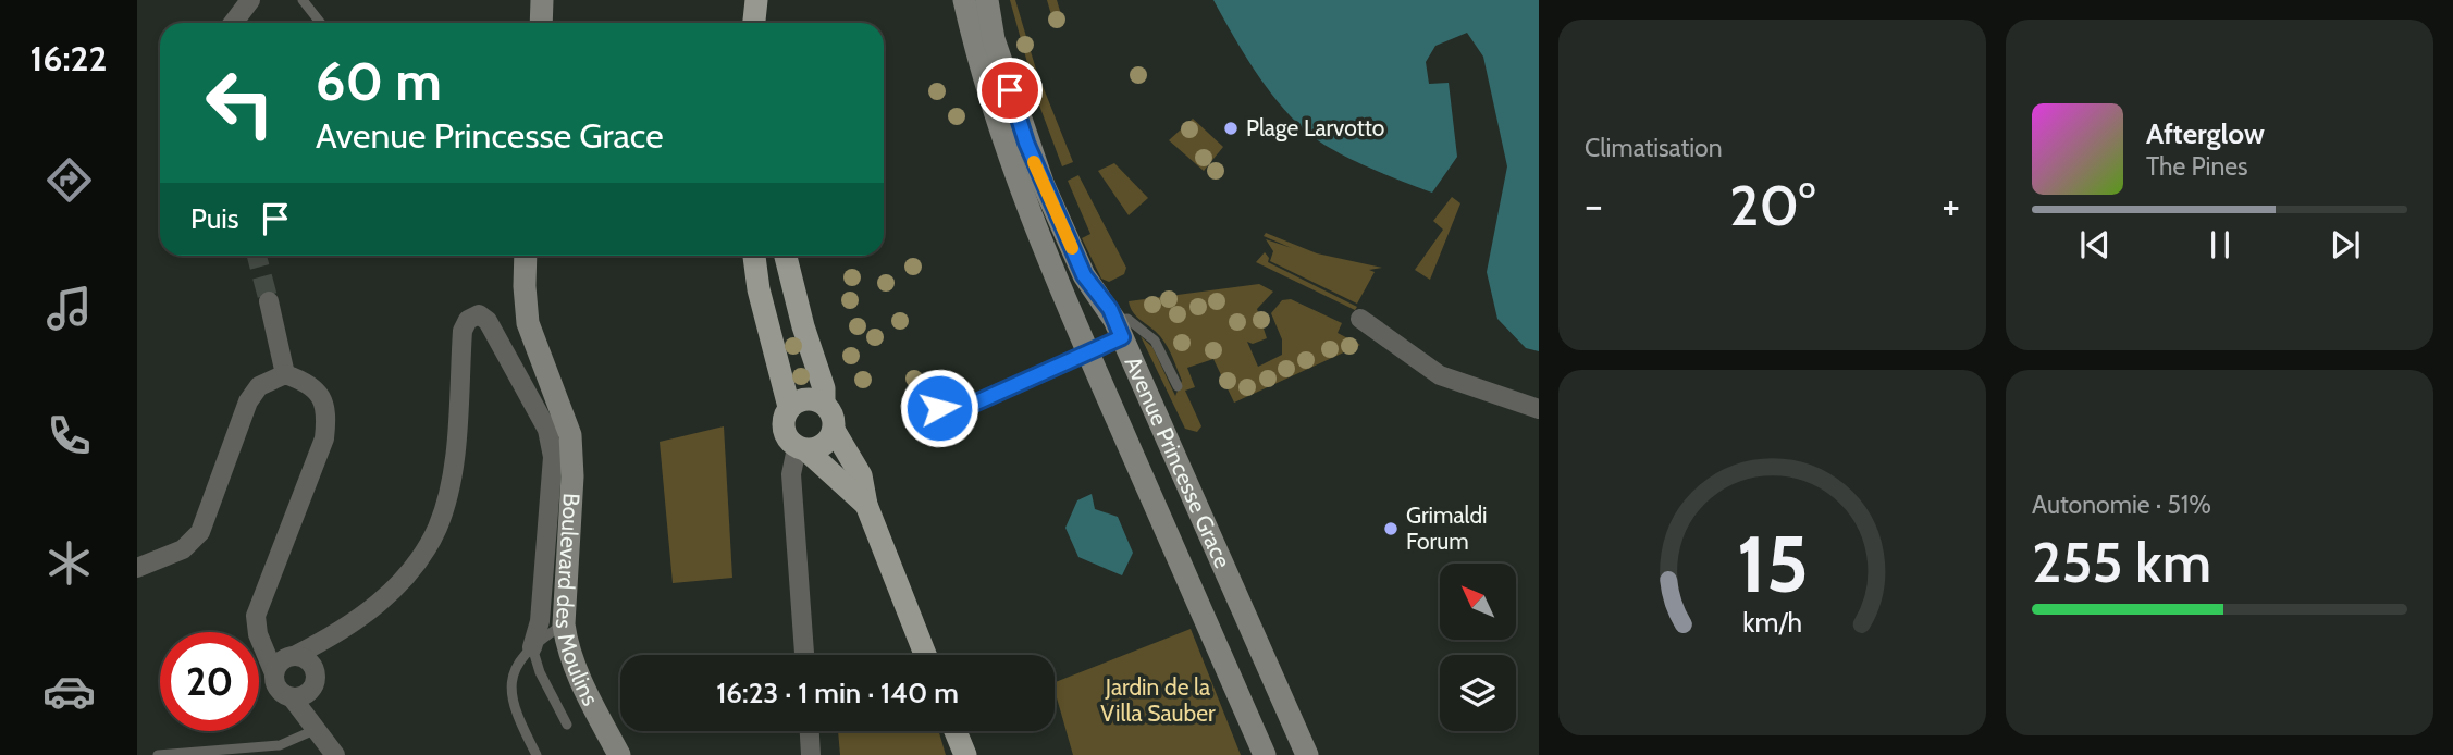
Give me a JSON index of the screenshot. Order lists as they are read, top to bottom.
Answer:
{
  "streets": {
    "street": ["Avenue Princesse Grace", "Boulevard des Moulins"]
  },
  "parks": ["Jardin de la Villa Sauber"],
  "places": ["Plage Larvotto", "Grimaldi Forum"],
  "north": "top left",
  "page": {
    "tabs": "16:22",
    "tile": [
      "Climatisation",
      ["Autonomie · 51%", "255 km"]
    ],
    "turn": ["60 m", "Avenue Princesse Grace"],
    "song": ["Afterglow", "The Pines"],
    "heat": ["−", "20°", "+"],
    "then": "Puis",
    "limit": "20",
    "trip": "16:23 · 1 min · 140 m",
    "gauge": ["15", "km/h"]
  }
}
